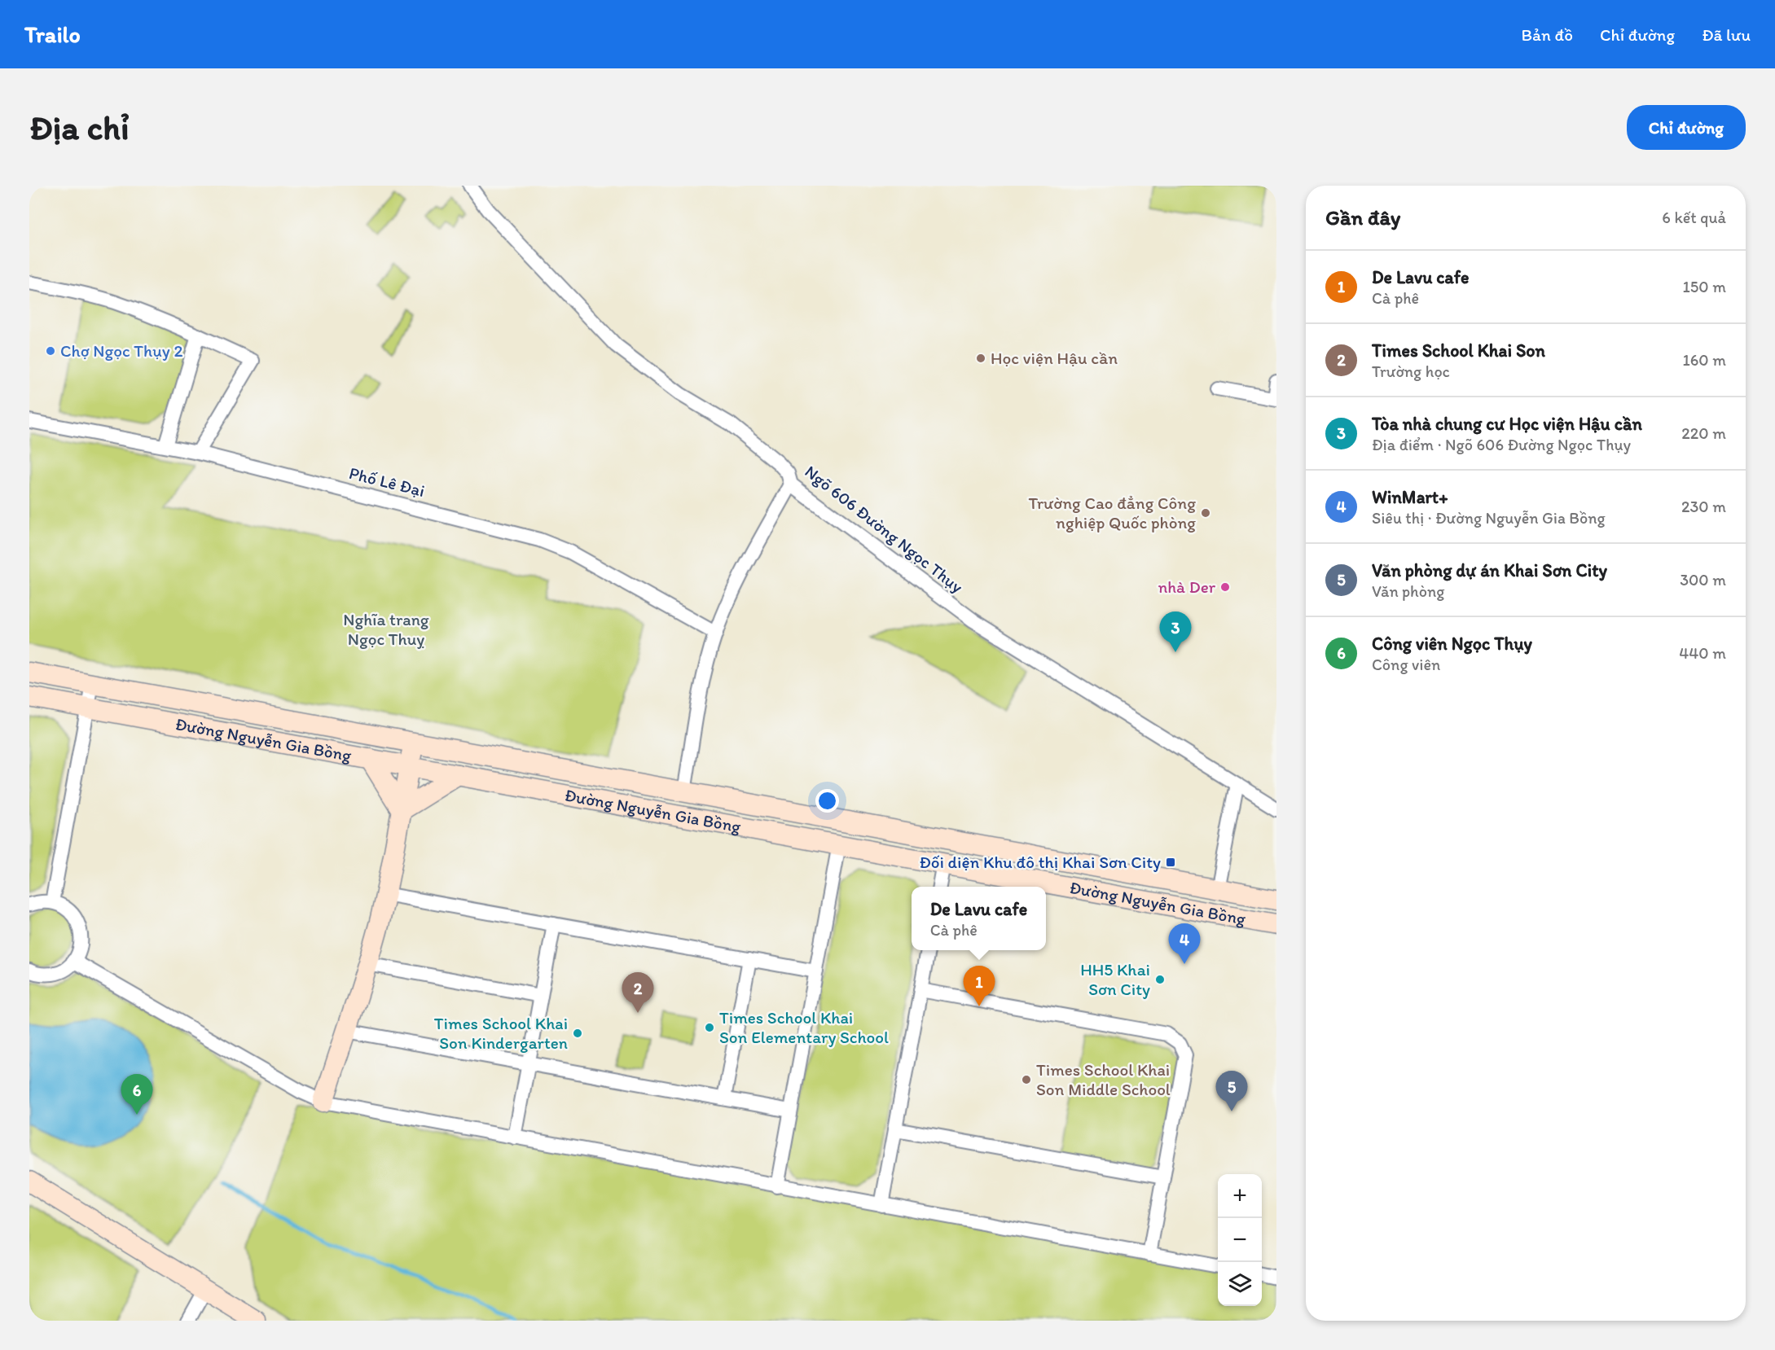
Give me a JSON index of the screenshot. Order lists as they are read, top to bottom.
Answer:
{
  "streets": {
    "main road": ["Đường Nguyễn Gia Bồng"],
    "street": ["Phố Lê Đại", "Ngõ 606 Đường Ngọc Thụy"]
  },
  "parks": ["Nghĩa trang Ngọc Thuỵ"],
  "places": {
    "other": [
      "Chợ Ngọc Thụy 2",
      "Học viện Hậu cần",
      "Trường Cao đẳng Công nghiệp Quốc phòng",
      "nhà Der",
      "HH5 Khai Sơn City",
      "Times School Khai Son Elementary School",
      "Times School Khai Son Kindergarten",
      "Times School Khai Son Middle School"
    ],
    "transit": ["Đối diện Khu đô thị Khai Sơn City"]
  },
  "page": {
    "header": "Trailo",
    "nav": ["Bản đồ", "Chỉ đường", "Đã lưu"],
    "buttons": "Chỉ đường",
    "title": "Địa chỉ",
    "heading": ["Gần đây", "6 kết quả"],
    "list": [
      {
        "mark": "1",
        "name": "De Lavu cafe",
        "note": "Cà phê",
        "value": "150 m"
      },
      {
        "mark": "2",
        "name": "Times School Khai Son",
        "note": "Trường học",
        "value": "160 m"
      },
      {
        "mark": "3",
        "name": "Tòa nhà chung cư Học viện Hậu cần",
        "note": "Địa điểm · Ngõ 606 Đường Ngọc Thụy",
        "value": "220 m"
      },
      {
        "mark": "4",
        "name": "WinMart+",
        "note": "Siêu thị · Đường Nguyễn Gia Bồng",
        "value": "230 m"
      },
      {
        "mark": "5",
        "name": "Văn phòng dự án Khai Sơn City",
        "note": "Văn phòng",
        "value": "300 m"
      },
      {
        "mark": "6",
        "name": "Công viên Ngọc Thụy",
        "note": "Công viên",
        "value": "440 m"
      }
    ],
    "pins": [
      "3",
      "4",
      "1",
      "2",
      "5",
      "6"
    ],
    "popup": ["De Lavu cafe", "Cà phê"],
    "map_buttons": ["+", "−"]
  }
}
